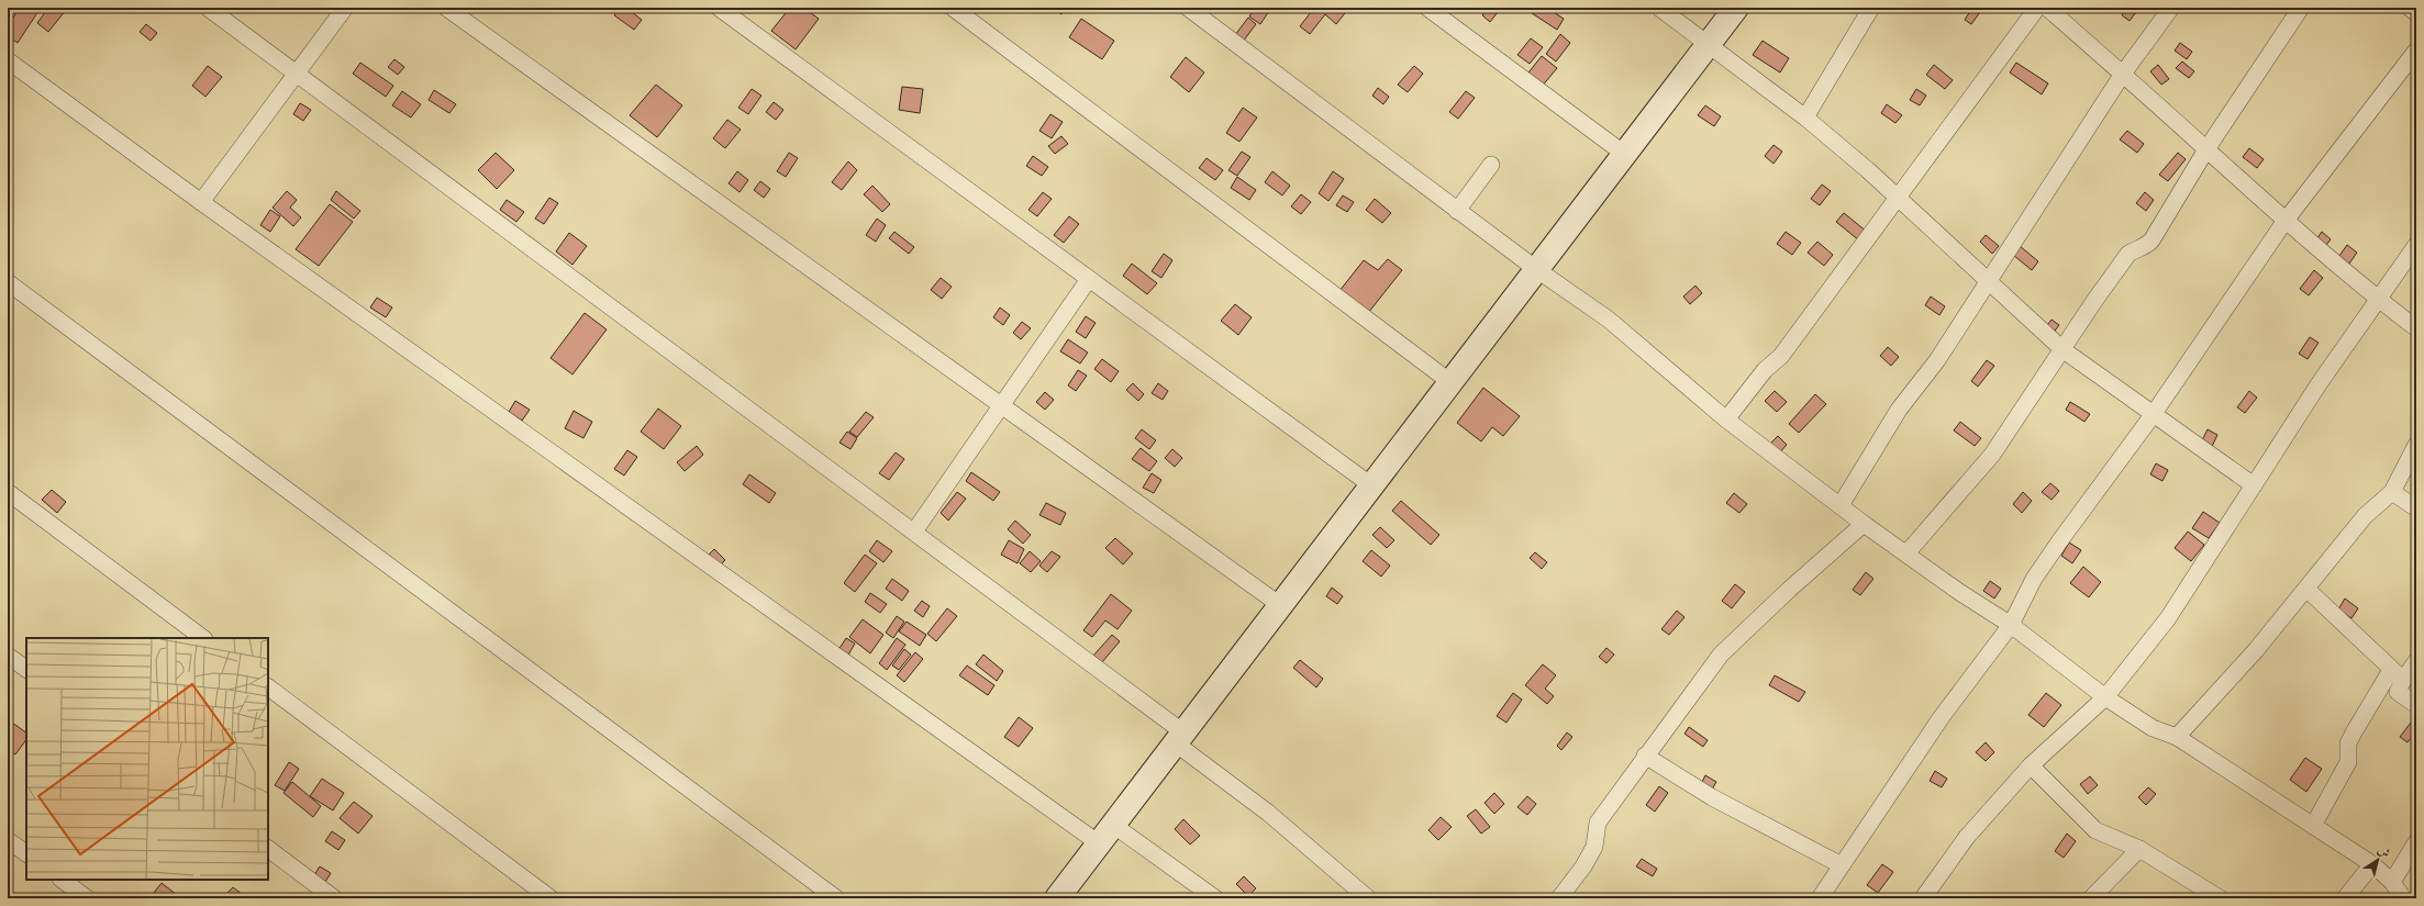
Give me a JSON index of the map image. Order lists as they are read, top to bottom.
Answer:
{
  "north": "top right"
}
